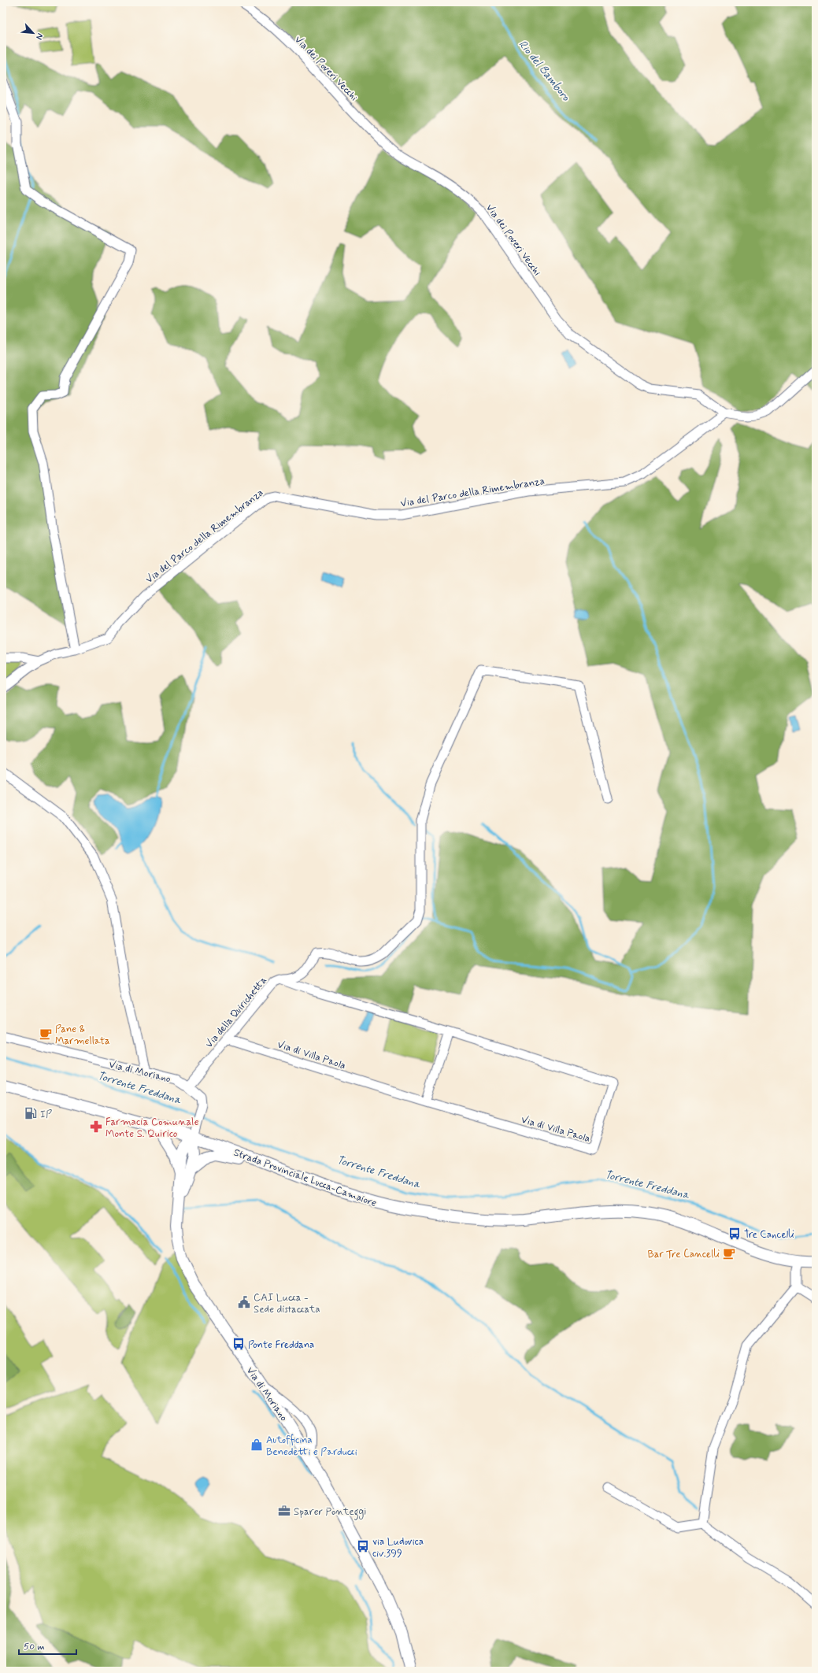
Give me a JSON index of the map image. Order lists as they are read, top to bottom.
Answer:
{
  "streets": {
    "main road": ["Via di Moriano", "Strada Provinciale Lucca-Camaiore"],
    "street": [
      "Via dei Poveri Vecchi",
      "Via del Parco della Rimembranza",
      "Via della Quirichetta",
      "Via di Villa Paola"
    ]
  },
  "crossings": [
    ["Via dei Poveri Vecchi", "Via del Parco della Rimembranza"],
    ["Via della Quirichetta", "Via di Villa Paola"],
    ["Via della Quirichetta", "Via di Moriano"],
    ["Via di Moriano", "Strada Provinciale Lucca-Camaiore"]
  ],
  "water": ["Rio del Bamboro", "Torrente Freddana"],
  "places": {
    "cafe": ["Pane & Marmellata", "Bar Tre Cancelli"],
    "fuel station": ["IP"],
    "pharmacy": ["Farmacia Comunale Monte S. Quirico"],
    "bus stop": ["Tre Cancelli", "Ponte Freddana", "via Ludovica civ.399"],
    "public building": ["CAI Lucca - Sede distaccata"],
    "shop": ["Autofficina Benedetti e Parducci"],
    "office": ["Sparer Ponteggi"]
  },
  "scale_bar": "50 m",
  "north": "bottom right"
}
